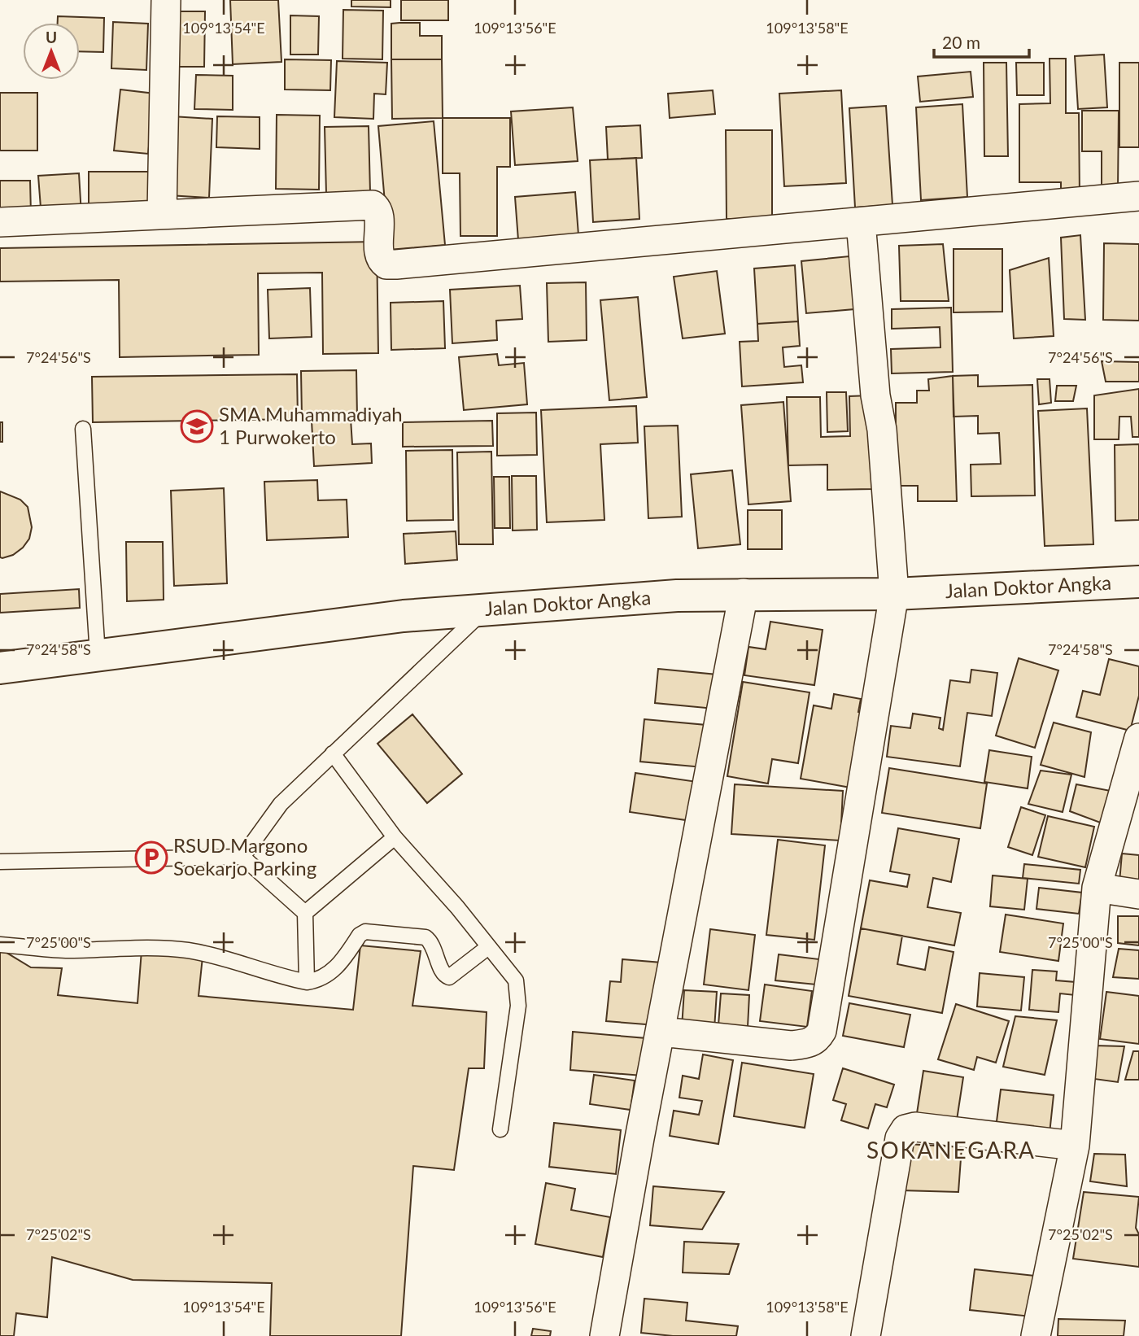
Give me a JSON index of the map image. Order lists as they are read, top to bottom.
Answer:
{
  "streets": {
    "street": ["Jalan Doktor Angka"]
  },
  "districts": ["SOKANEGARA"],
  "places": {
    "school or university": ["SMA Muhammadiyah 1 Purwokerto"],
    "parking": ["RSUD Margono Soekarjo Parking"]
  },
  "scale_bar": "20 m",
  "north": "top",
  "coordinates": [
    "109°13'54\"E",
    "109°13'56\"E",
    "109°13'58\"E",
    "7°24'56\"S",
    "7°24'58\"S",
    "7°25'00\"S",
    "7°25'02\"S"
  ]
}
